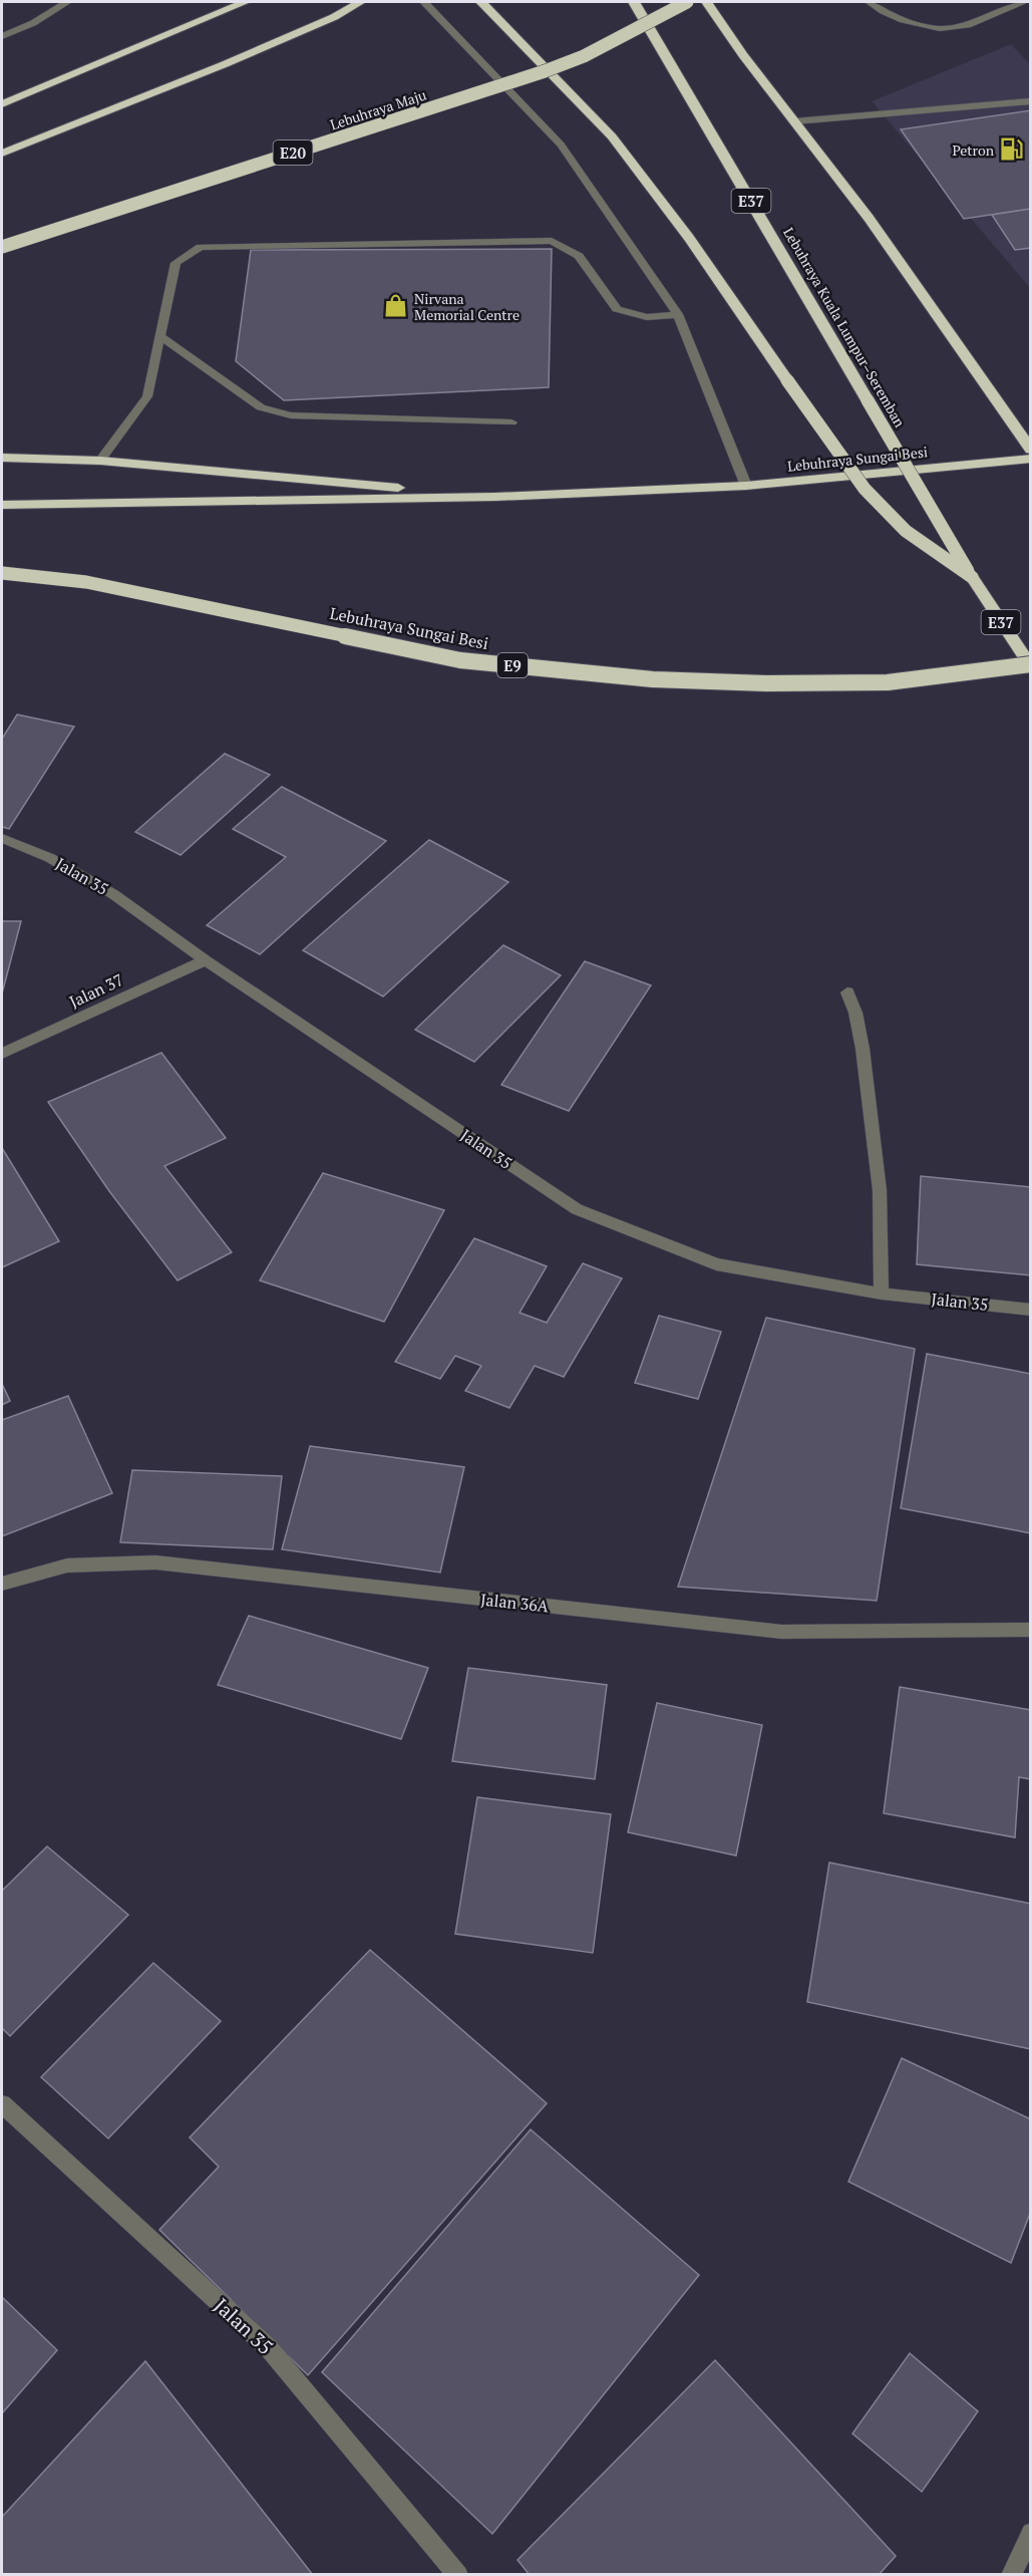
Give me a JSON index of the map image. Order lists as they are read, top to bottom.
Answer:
{
  "streets": {
    "highway": [
      "Lebuhraya Maju",
      "E20",
      "E37",
      "Lebuhraya Kuala Lumpur–Seremban",
      "Lebuhraya Sungai Besi",
      "E9"
    ],
    "street": ["Jalan 35", "Jalan 37", "Jalan 36A"]
  },
  "crossings": [
    ["Lebuhraya Kuala Lumpur–Seremban", "Lebuhraya Sungai Besi"],
    ["Jalan 35", "Jalan 37"]
  ],
  "places": {
    "fuel station": ["Petron"],
    "shop": ["Nirvana Memorial Centre"]
  }
}
